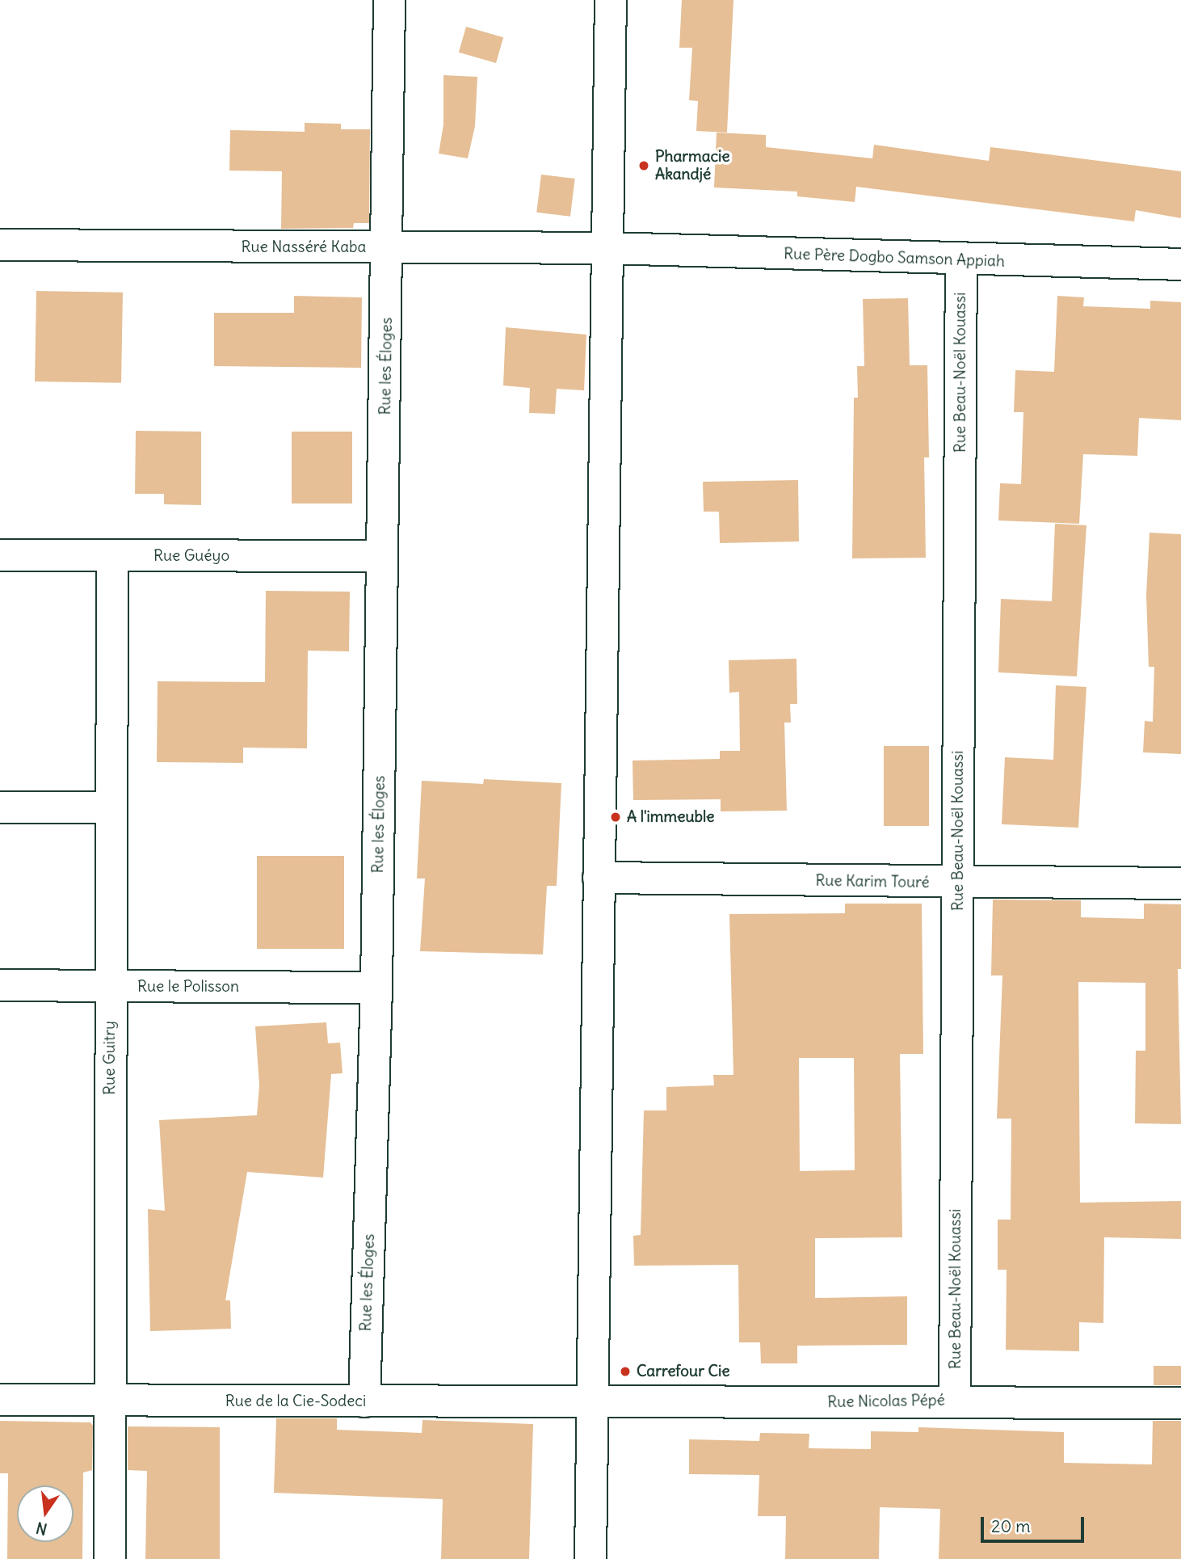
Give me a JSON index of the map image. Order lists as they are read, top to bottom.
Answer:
{
  "streets": {
    "street": [
      "Rue Nasséré Kaba",
      "Rue Père Dogbo Samson Appiah",
      "Rue les Éloges",
      "Rue Beau-Noël Kouassi",
      "Rue Guéyo",
      "Rue Karim Touré",
      "Rue le Polisson",
      "Rue Guitry",
      "Rue de la Cie-Sodeci",
      "Rue Nicolas Pépé"
    ]
  },
  "crossings": [
    ["Rue Nasséré Kaba", "Rue Père Dogbo Samson Appiah"],
    ["Rue Nasséré Kaba", "Rue les Éloges"],
    ["Rue Père Dogbo Samson Appiah", "Rue Beau-Noël Kouassi"],
    ["Rue les Éloges", "Rue Guéyo"],
    ["Rue les Éloges", "Rue le Polisson"],
    ["Rue les Éloges", "Rue de la Cie-Sodeci"],
    ["Rue Beau-Noël Kouassi", "Rue Karim Touré"],
    ["Rue Beau-Noël Kouassi", "Rue Nicolas Pépé"],
    ["Rue Guéyo", "Rue Guitry"],
    ["Rue le Polisson", "Rue Guitry"],
    ["Rue Guitry", "Rue de la Cie-Sodeci"],
    ["Rue de la Cie-Sodeci", "Rue Nicolas Pépé"]
  ],
  "places": ["Pharmacie Akandjé", "A l'immeuble", "Carrefour Cie"],
  "scale_bar": "20 m",
  "north": "bottom"
}
